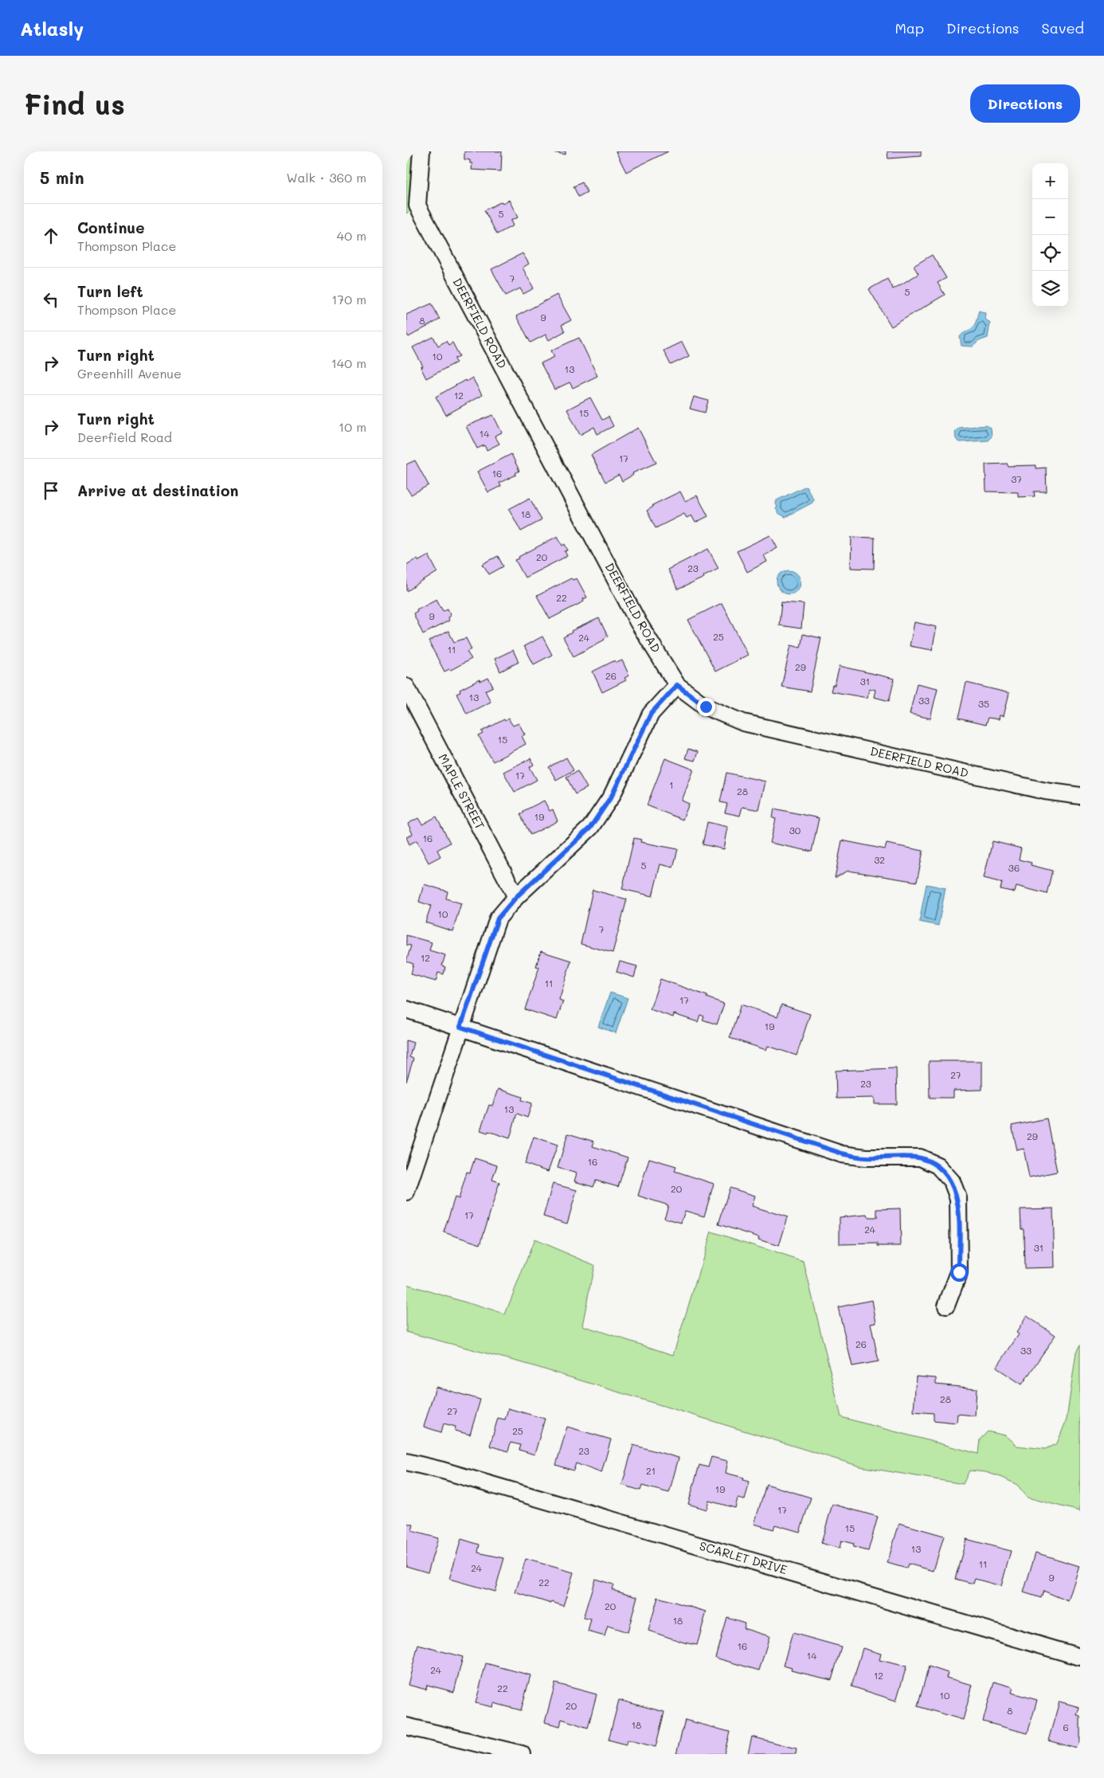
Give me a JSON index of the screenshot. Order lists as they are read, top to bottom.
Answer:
{
  "streets": {
    "street": ["DEERFIELD ROAD", "MAPLE STREET", "SCARLET DRIVE"]
  },
  "house_numbers": [
    "5",
    "7",
    "5",
    "9",
    "8",
    "10",
    "13",
    "12",
    "15",
    "14",
    "17",
    "16",
    "37",
    "18",
    "20",
    "23",
    "22",
    "9",
    "25",
    "24",
    "11",
    "29",
    "26",
    "31",
    "13",
    "33",
    "35",
    "15",
    "17",
    "1",
    "28",
    "19",
    "30",
    "16",
    "32",
    "5",
    "36",
    "10",
    "7",
    "12",
    "11",
    "17",
    "19",
    "27",
    "23",
    "13",
    "29",
    "16",
    "20",
    "17",
    "24",
    "31",
    "26",
    "33",
    "28",
    "27",
    "25",
    "23",
    "21",
    "19",
    "17",
    "15",
    "13",
    "11",
    "24",
    "9",
    "22",
    "20",
    "18",
    "16",
    "14",
    "24",
    "12",
    "22",
    "10",
    "20",
    "8",
    "18",
    "6"
  ],
  "page": {
    "header": "Atlasly",
    "nav": ["Map", "Directions", "Saved"],
    "buttons": "Directions",
    "title": "Find us",
    "heading": ["5 min", "Walk · 360 m"],
    "map_buttons": ["+", "−"],
    "list": [
      ["Continue", "Thompson Place", "40 m"],
      ["Turn left", "Thompson Place", "170 m"],
      ["Turn right", "Greenhill Avenue", "140 m"],
      ["Turn right", "Deerfield Road", "10 m"],
      "Arrive at destination"
    ]
  }
}
